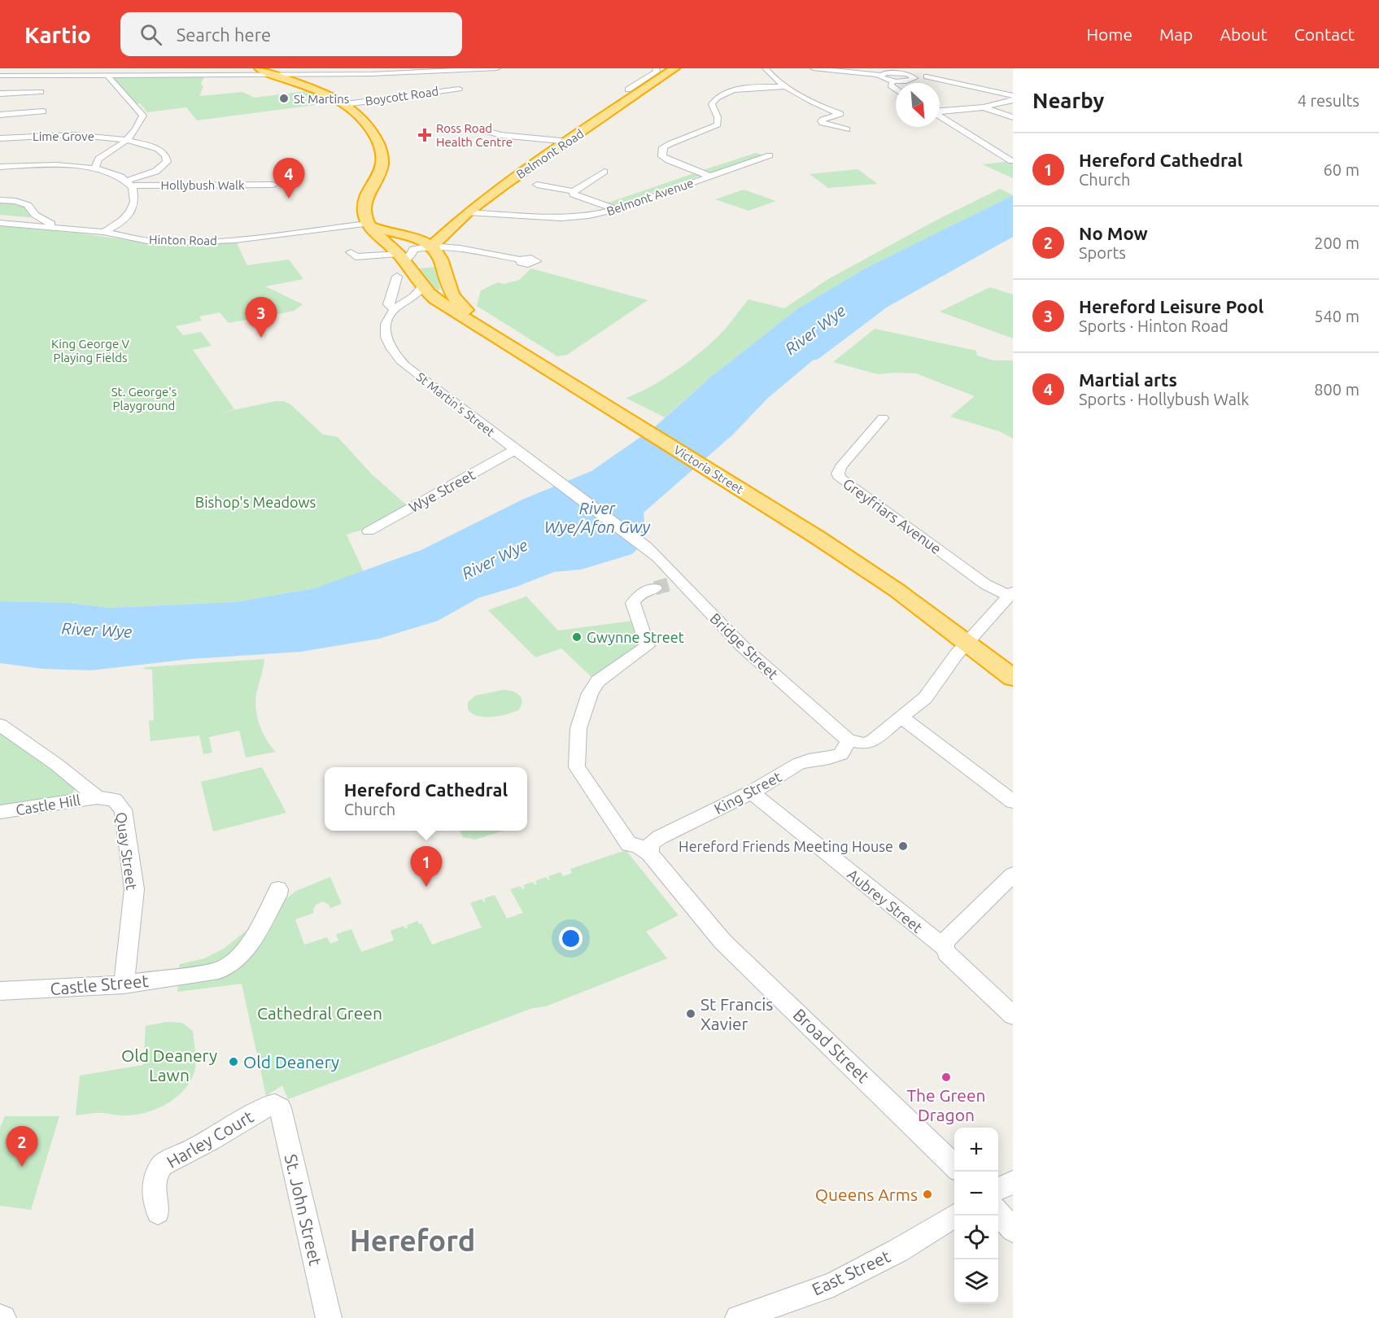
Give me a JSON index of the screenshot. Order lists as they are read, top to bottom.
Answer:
{
  "streets": {
    "highway": ["Belmont Road", "Victoria Street"],
    "street": [
      "Boycott Road",
      "Lime Grove",
      "Hollybush Walk",
      "Belmont Avenue",
      "Hinton Road",
      "St Martin's Street",
      "Wye Street",
      "Greyfriars Avenue",
      "Bridge Street",
      "King Street",
      "Castle Hill",
      "Quay Street",
      "Aubrey Street",
      "Castle Street",
      "Broad Street",
      "Harley Court",
      "St. John Street",
      "East Street"
    ]
  },
  "crossings": [
    ["Lime Grove", "Hollybush Walk"],
    ["Belmont Road", "Belmont Avenue"],
    ["Hinton Road", "Victoria Street"],
    ["St Martin's Street", "Wye Street"],
    ["St Martin's Street", "Bridge Street"],
    ["Bridge Street", "King Street"],
    ["King Street", "Aubrey Street"],
    ["King Street", "Broad Street"],
    ["Castle Hill", "Quay Street"],
    ["Quay Street", "Castle Street"],
    ["Harley Court", "St. John Street"]
  ],
  "districts": ["Hereford"],
  "water": ["River Wye", "River Wye/Afon Gwy"],
  "parks": [
    "King George V Playing Fields",
    "St. George's Playground",
    "Bishop's Meadows",
    "Cathedral Green",
    "Old Deanery Lawn"
  ],
  "places": {
    "other": [
      "St Martins",
      "Gwynne Street",
      "Hereford Friends Meeting House",
      "St Francis Xavier",
      "Old Deanery",
      "The Green Dragon",
      "Queens Arms"
    ],
    "health": ["Ross Road Health Centre"]
  },
  "north": "bottom right",
  "page": {
    "header": "Kartio",
    "search": "Search here",
    "nav": [
      "Home",
      "Map",
      "About",
      "Contact"
    ],
    "heading": ["Nearby", "4 results"],
    "list": [
      {
        "mark": "1",
        "name": "Hereford Cathedral",
        "note": "Church",
        "value": "60 m"
      },
      {
        "mark": "2",
        "name": "No Mow",
        "note": "Sports",
        "value": "200 m"
      },
      {
        "mark": "3",
        "name": "Hereford Leisure Pool",
        "note": "Sports · Hinton Road",
        "value": "540 m"
      },
      {
        "mark": "4",
        "name": "Martial arts",
        "note": "Sports · Hollybush Walk",
        "value": "800 m"
      }
    ],
    "pins": [
      "4",
      "3",
      "1",
      "2"
    ],
    "popup": ["Hereford Cathedral", "Church"],
    "map_buttons": ["+", "−"]
  }
}
